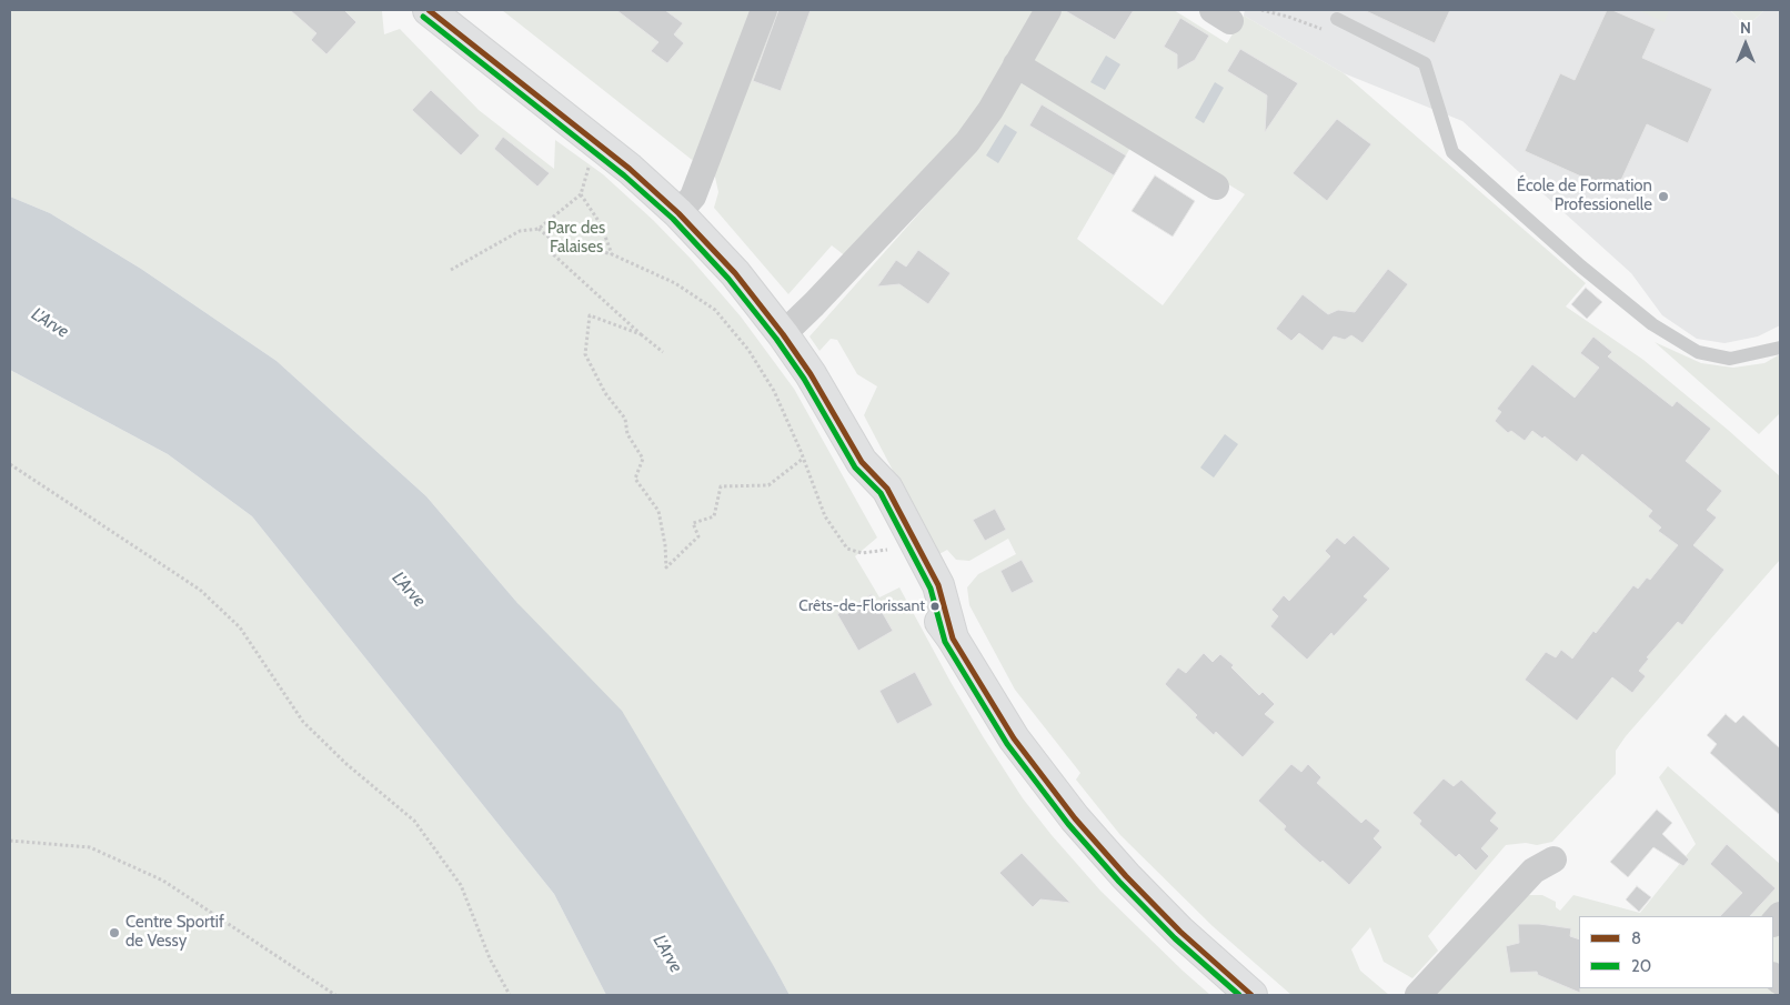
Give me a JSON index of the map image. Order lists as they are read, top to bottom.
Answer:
{
  "water": ["L'Arve"],
  "parks": ["Parc des Falaises"],
  "places": ["École de Formation Professionelle", "Crêts-de-Florissant", "Centre Sportif de Vessy"],
  "lines": ["transit line 8", "transit line 20"],
  "legend": ["8", "20"],
  "north": "top"
}
